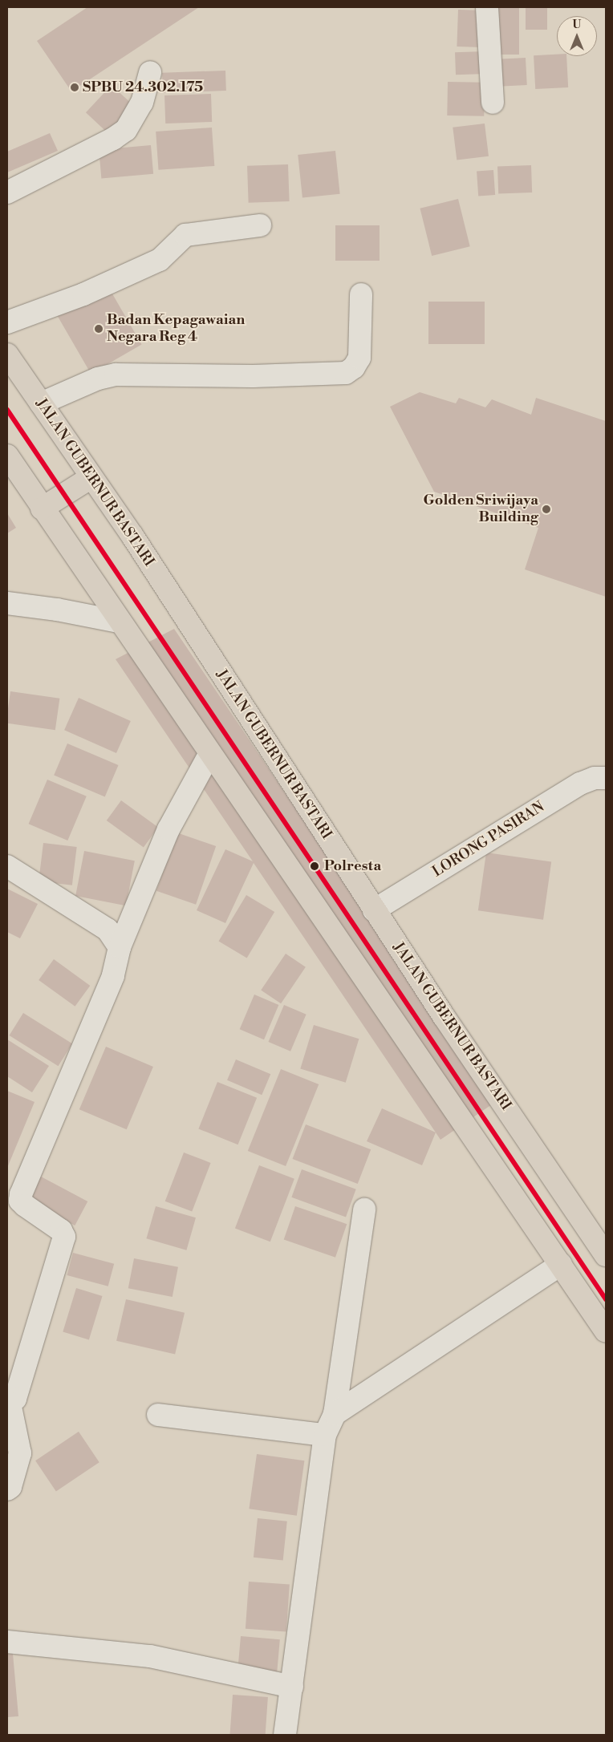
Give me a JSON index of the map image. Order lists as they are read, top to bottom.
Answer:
{
  "streets": {
    "highway": ["JALAN GUBERNUR BASTARI"],
    "street": ["LORONG PASIRAN"]
  },
  "crossings": [
    ["JALAN GUBERNUR BASTARI", "LORONG PASIRAN"]
  ],
  "places": [
    "SPBU 24.302.175",
    "Badan Kepagawaian Negara Reg 4",
    "Golden Sriwijaya Building",
    "Polresta"
  ],
  "north": "top"
}
